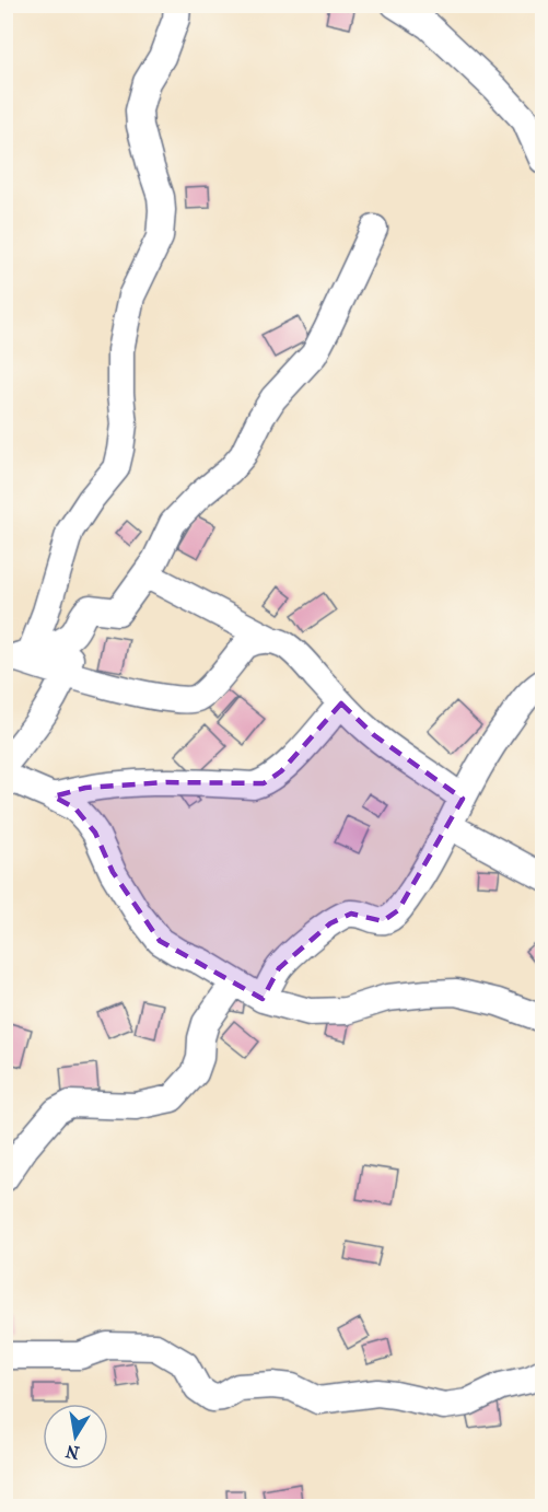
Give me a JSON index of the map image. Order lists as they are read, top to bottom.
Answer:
{
  "north": "bottom"
}
